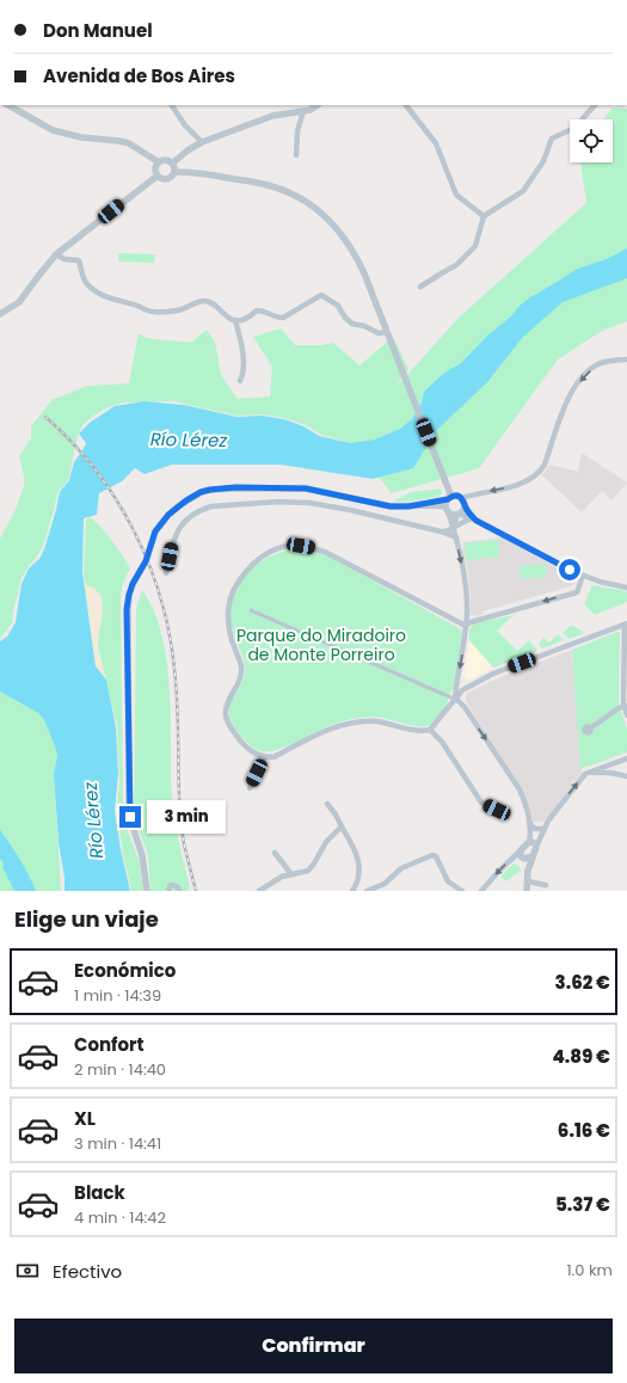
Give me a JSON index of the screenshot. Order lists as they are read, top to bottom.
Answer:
{
  "water": ["Río Lérez"],
  "parks": ["Parque do Miradoiro de Monte Porreiro"],
  "page": {
    "banner": ["Don Manuel", "Avenida de Bos Aires"],
    "bubble": "3 min",
    "heading": "Elige un viaje",
    "list": [
      {
        "name": "Económico",
        "note": "1 min · 14:39",
        "value": "3.62 €"
      },
      {
        "name": "Confort",
        "note": "2 min · 14:40",
        "value": "4.89 €"
      },
      {
        "name": "XL",
        "note": "3 min · 14:41",
        "value": "6.16 €"
      },
      {
        "name": "Black",
        "note": "4 min · 14:42",
        "value": "5.37 €"
      }
    ],
    "pay": ["Efectivo", "1.0 km"],
    "buttons": "Confirmar"
  }
}
